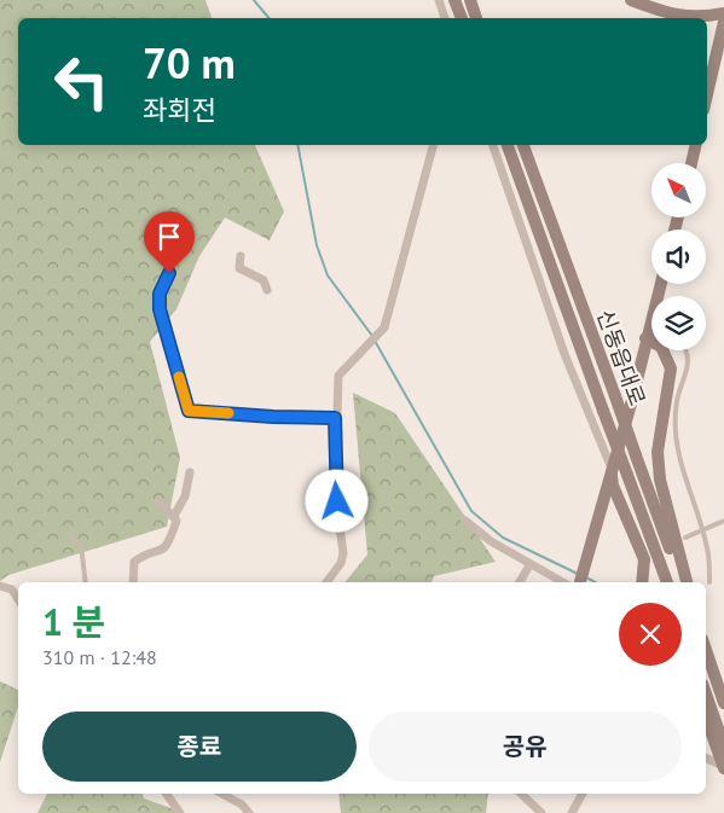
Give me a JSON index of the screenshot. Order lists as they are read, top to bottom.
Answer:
{
  "streets": {
    "main road": ["신동읍대로"]
  },
  "north": "top left",
  "page": {
    "turn": ["70 m", "좌회전"],
    "heading": ["1 분", "310 m · 12:48"],
    "buttons": ["종료", "공유"]
  }
}
